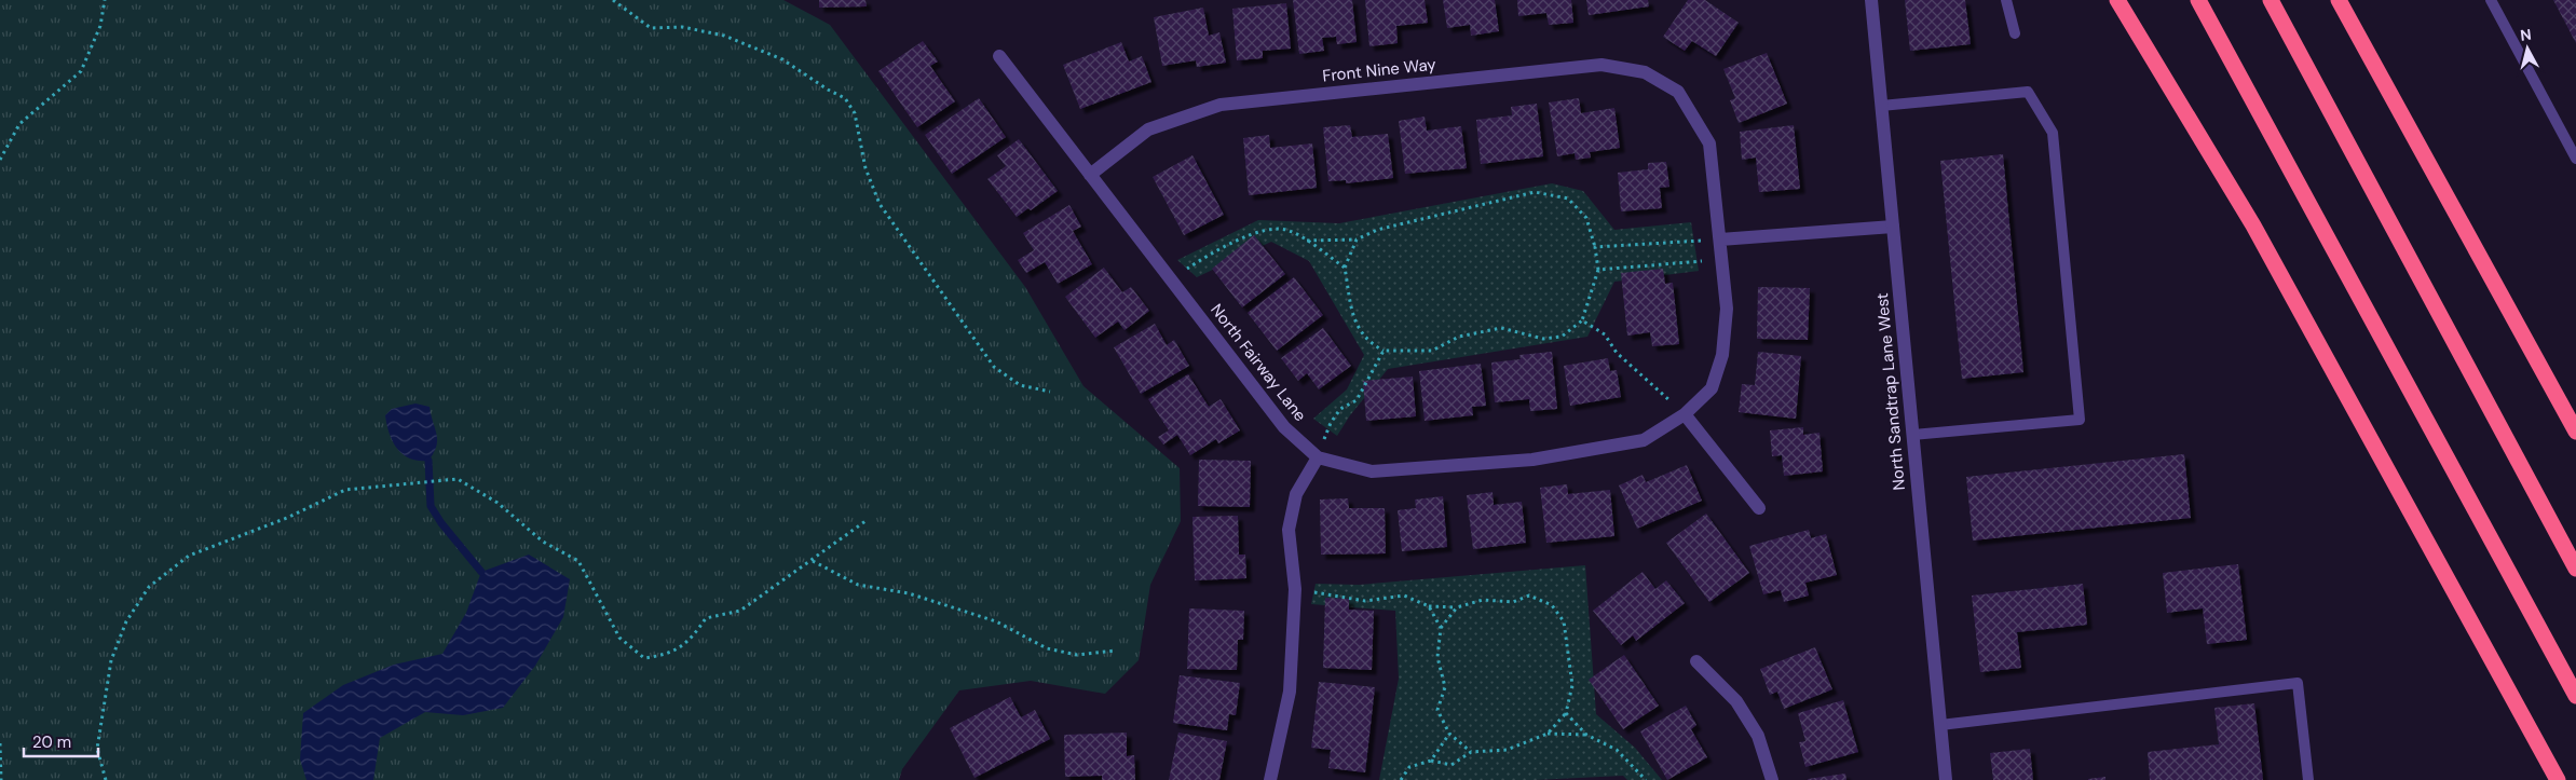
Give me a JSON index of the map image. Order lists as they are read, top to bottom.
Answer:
{
  "streets": {
    "street": ["Front Nine Way", "North Fairway Lane", "North Sandtrap Lane West"]
  },
  "crossings": [
    ["Front Nine Way", "North Fairway Lane"]
  ],
  "scale_bar": "20 m",
  "north": "top"
}
